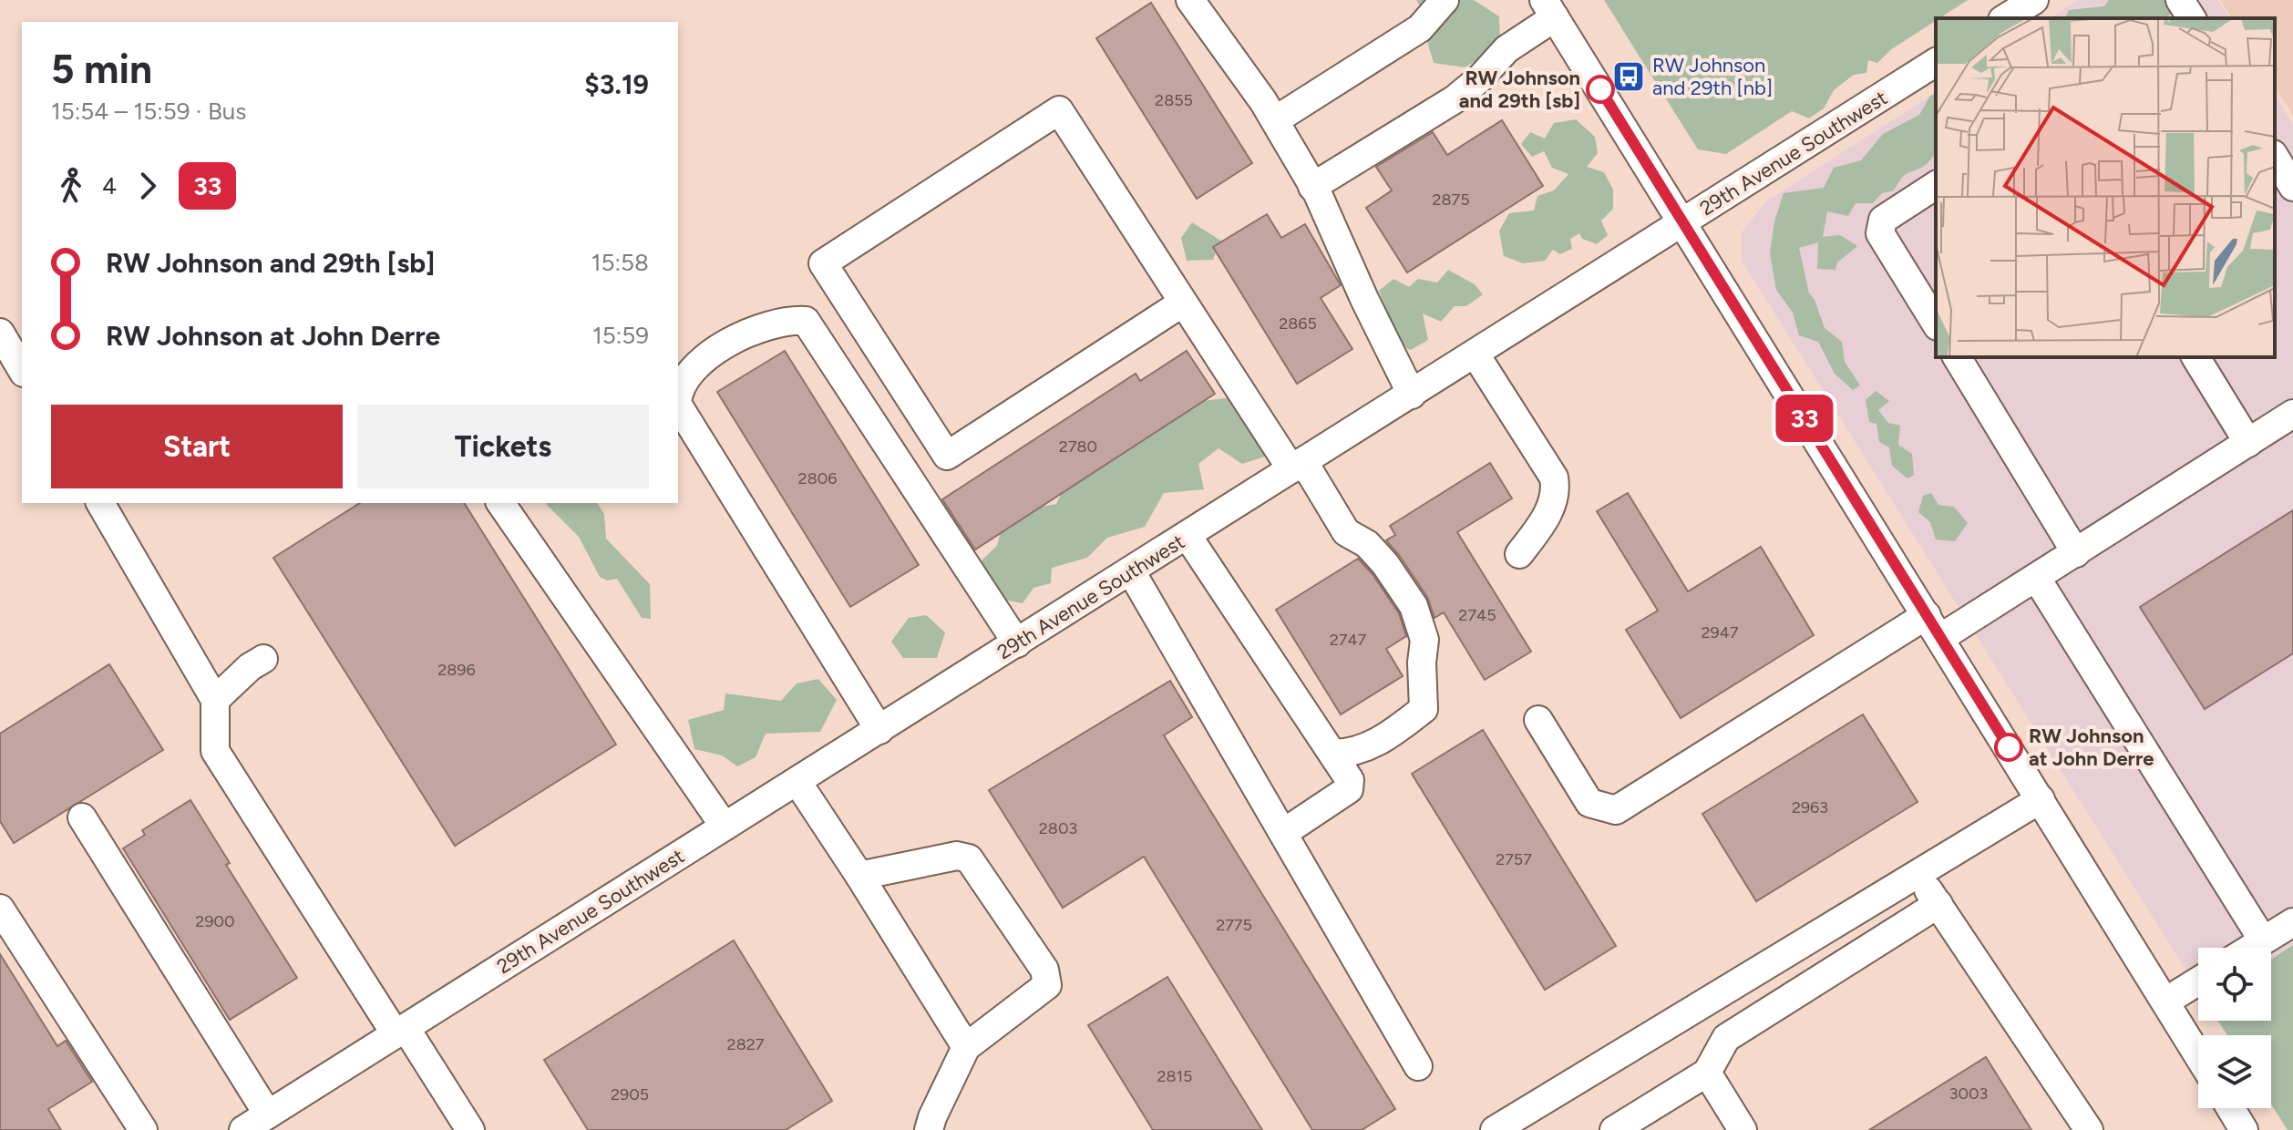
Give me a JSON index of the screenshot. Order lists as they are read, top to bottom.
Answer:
{
  "streets": {
    "street": ["29th Avenue Southwest"]
  },
  "places": {
    "bus stop": ["RW Johnson and 29th [nb]"],
    "other": ["RW Johnson and 29th [sb]", "RW Johnson at John Derre"]
  },
  "lines": ["bus line 33"],
  "house_numbers": [
    "2855",
    "2875",
    "2865",
    "2780",
    "2806",
    "2745",
    "2947",
    "2747",
    "2896",
    "2963",
    "2803",
    "2757",
    "2900",
    "2775",
    "2827",
    "2815",
    "3003",
    "2905"
  ],
  "page": {
    "on_map": "33",
    "heading": ["5 min", "15:54 – 15:59 · Bus", "$3.19"],
    "legs": ["4", "33"],
    "list": [
      {
        "name": "RW Johnson and 29th [sb]",
        "value": "15:58"
      },
      {
        "name": "RW Johnson at John Derre",
        "value": "15:59"
      }
    ],
    "buttons": ["Start", "Tickets"]
  }
}
